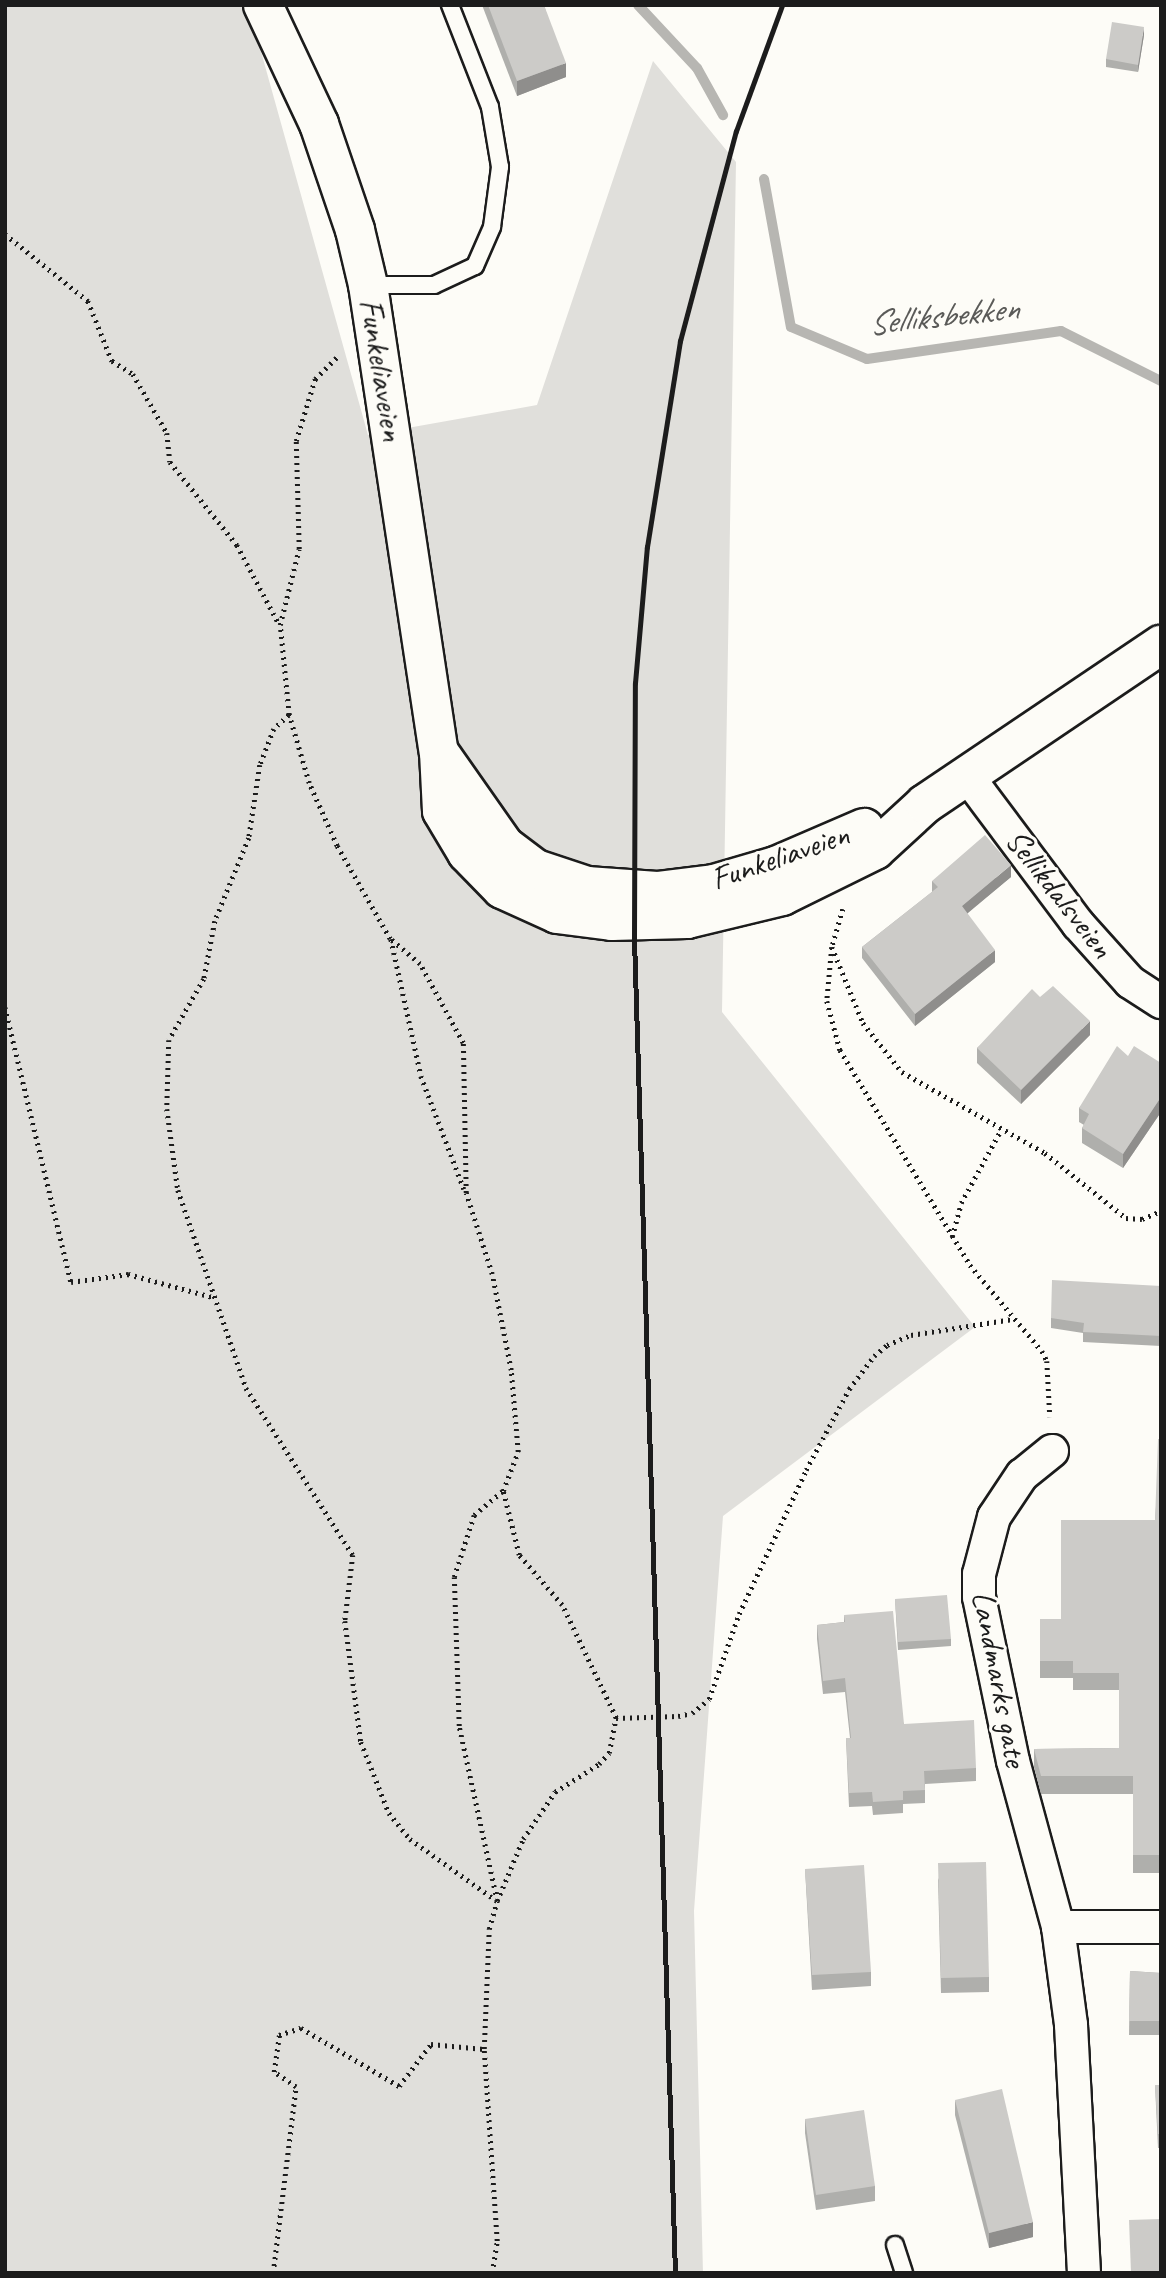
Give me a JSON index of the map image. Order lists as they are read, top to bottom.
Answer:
{
  "streets": {
    "street": ["Funkeliaveien", "Sellikdalsveien", "Landmarks gate"]
  },
  "crossings": [
    ["Funkeliaveien", "Sellikdalsveien"]
  ],
  "water": ["Selliksbekken"]
}
